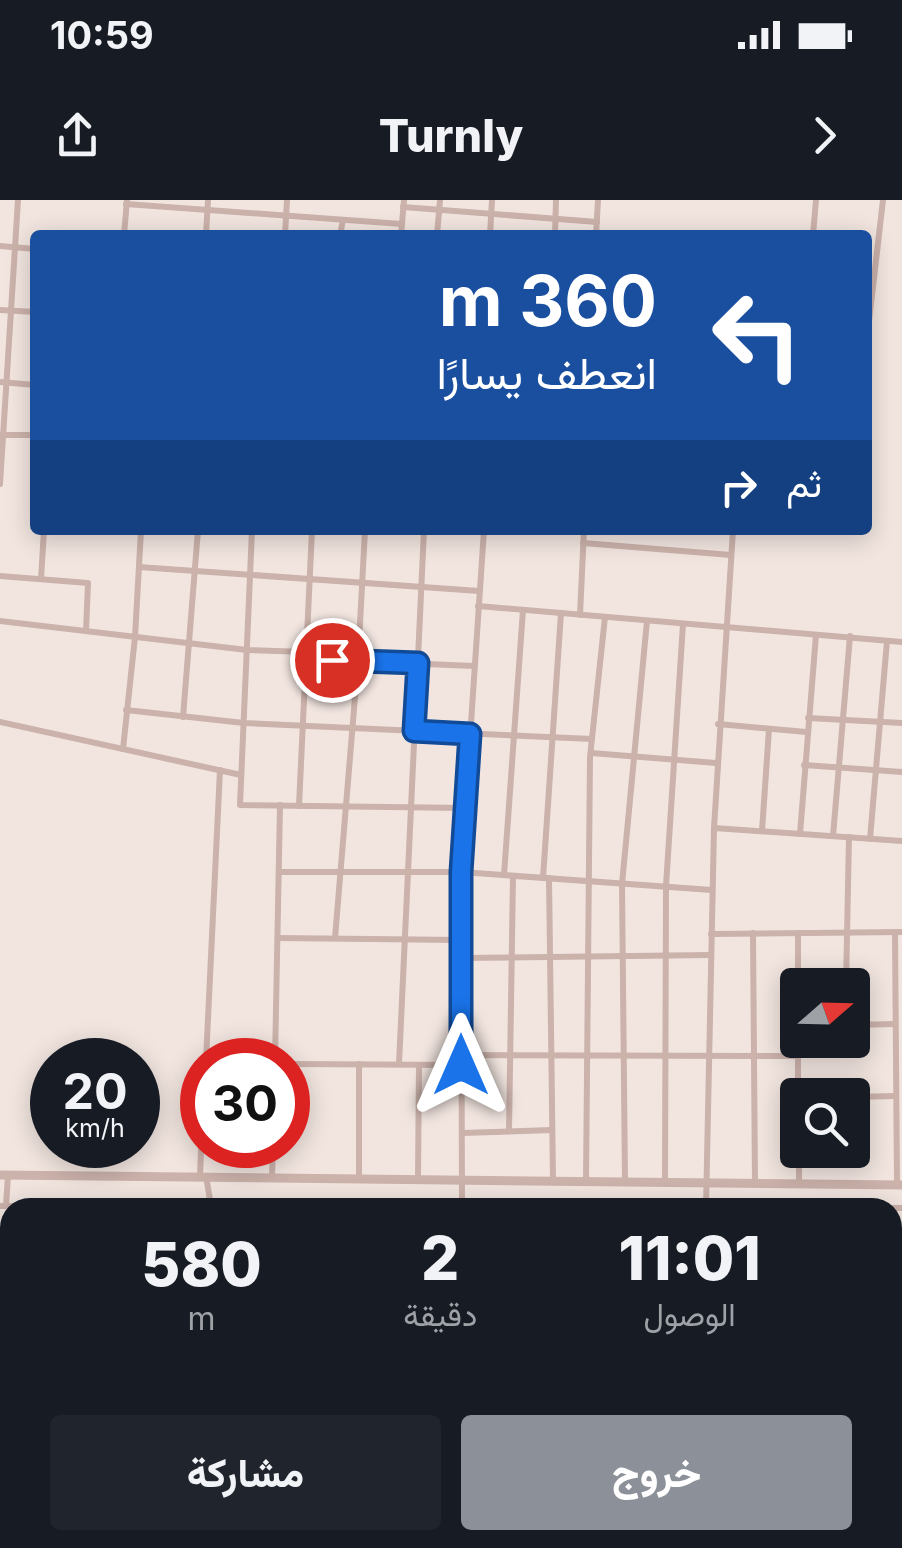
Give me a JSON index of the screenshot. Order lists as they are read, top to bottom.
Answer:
{
  "north": "right",
  "page": {
    "status": "10:59",
    "header": "Turnly",
    "turn": ["360 m", "انعطف يسارًا"],
    "then": "ثم",
    "speed": "20 km/h",
    "limit": "30",
    "eta": [
      "11:01",
      "الوصول",
      "2",
      "دقيقة",
      "580",
      "m"
    ],
    "buttons": ["خروج", "مشاركة"]
  }
}
